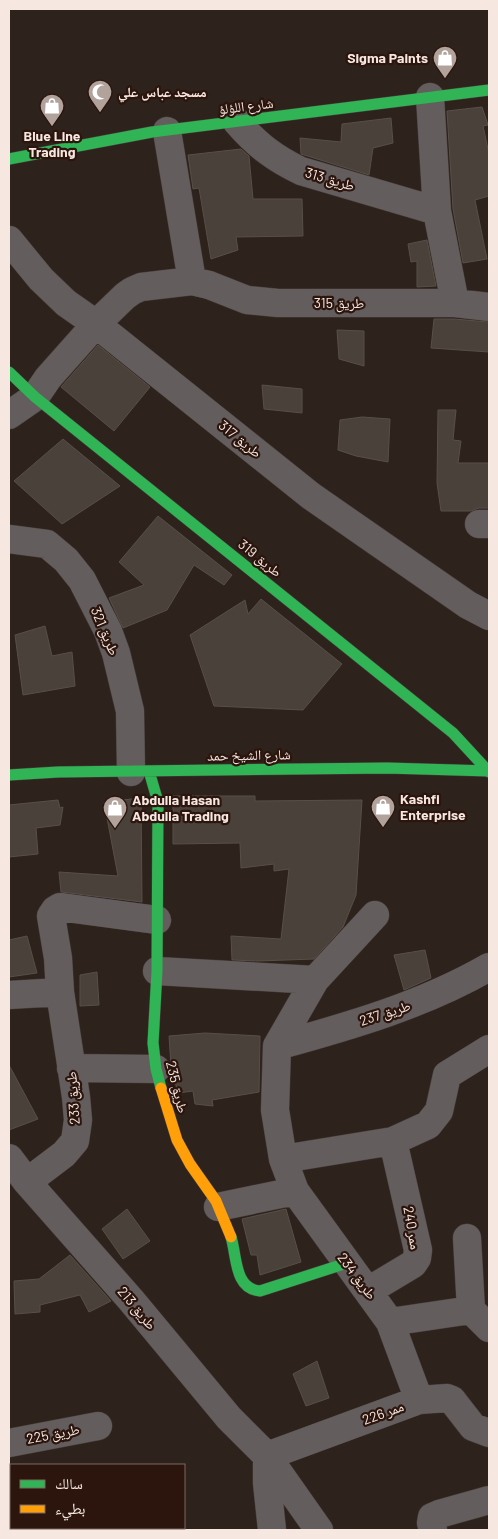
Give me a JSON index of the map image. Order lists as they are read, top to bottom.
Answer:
{
  "streets": {
    "street": [
      "شارع اللؤلؤ",
      "طريق 313",
      "طريق 315",
      "طريق 317",
      "طريق 319",
      "طريق 321",
      "شارع الشيخ حمد",
      "طريق 237",
      "طريق 235",
      "طريق 233",
      "ممر 240",
      "طريق 234",
      "طريق 213",
      "ممر 226",
      "طريق 225"
    ]
  },
  "crossings": [
    ["شارع اللؤلؤ", "طريق 313"],
    ["طريق 315", "طريق 317"],
    ["طريق 315", "طريق 319"],
    ["طريق 319", "شارع الشيخ حمد"],
    ["طريق 321", "شارع الشيخ حمد"],
    ["طريق 321", "طريق 235"],
    ["شارع الشيخ حمد", "طريق 235"],
    ["طريق 237", "طريق 234"],
    ["طريق 235", "طريق 233"],
    ["طريق 235", "طريق 234"],
    ["طريق 233", "طريق 213"],
    ["ممر 240", "طريق 234"],
    ["طريق 234", "ممر 226"],
    ["طريق 213", "ممر 226"]
  ],
  "places": {
    "shop": [
      "Sigma Paints",
      "Blue Line Trading",
      "Kashfi Enterprise",
      "Abdulla Hasan Abdulla Trading"
    ],
    "mosque": ["مسجد عباس علي"]
  },
  "legend": ["سالك", "بطيء"]
}
